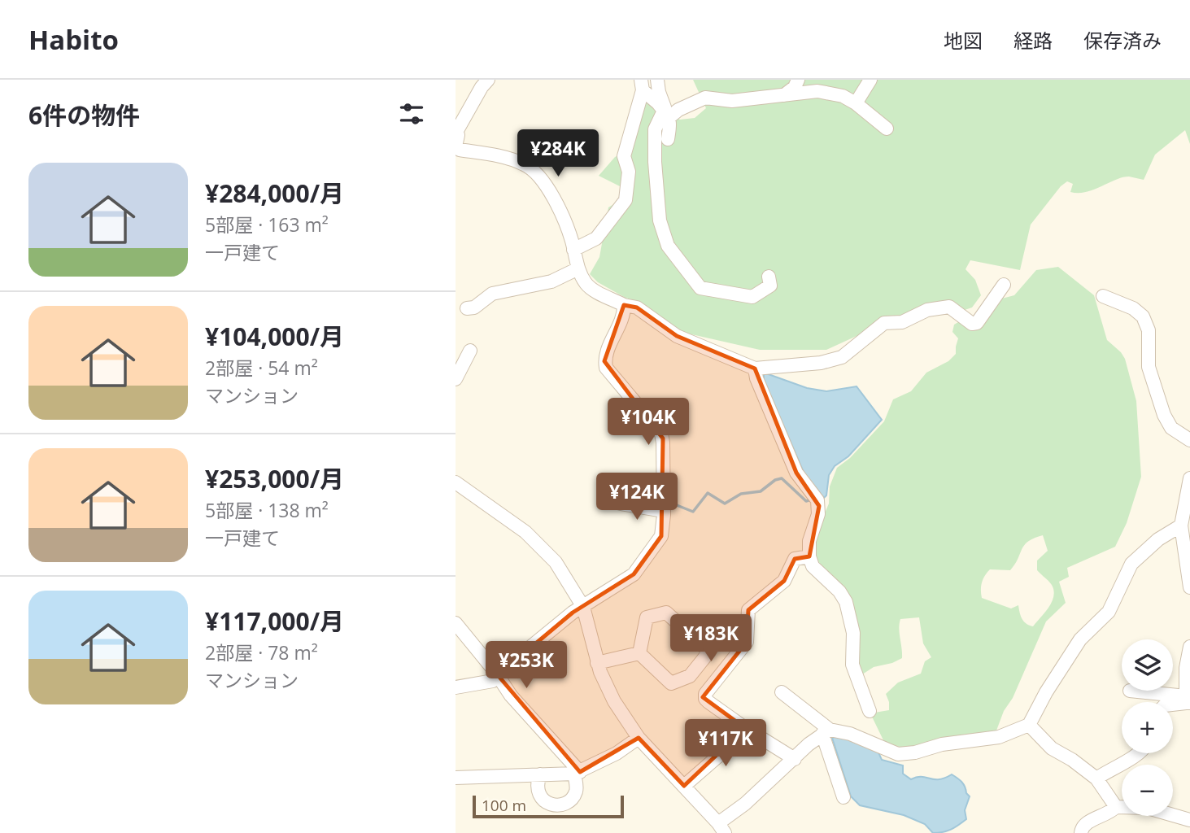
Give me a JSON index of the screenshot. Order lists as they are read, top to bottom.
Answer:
{
  "scale_bar": "100 m",
  "page": {
    "header": "Habito",
    "nav": ["地図", "経路", "保存済み"],
    "heading": "6件の物件",
    "price": [
      "¥284K",
      "¥104K",
      "¥124K",
      "¥183K",
      "¥253K",
      "¥117K"
    ],
    "list": [
      {
        "name": "¥284,000/月",
        "note": "5部屋 · 163 m² · 一戸建て"
      },
      {
        "name": "¥104,000/月",
        "note": "2部屋 · 54 m² · マンション"
      },
      {
        "name": "¥253,000/月",
        "note": "5部屋 · 138 m² · 一戸建て"
      },
      {
        "name": "¥117,000/月",
        "note": "2部屋 · 78 m² · マンション"
      }
    ],
    "map_buttons": ["+", "−"],
    "scale": "100 m"
  }
}
